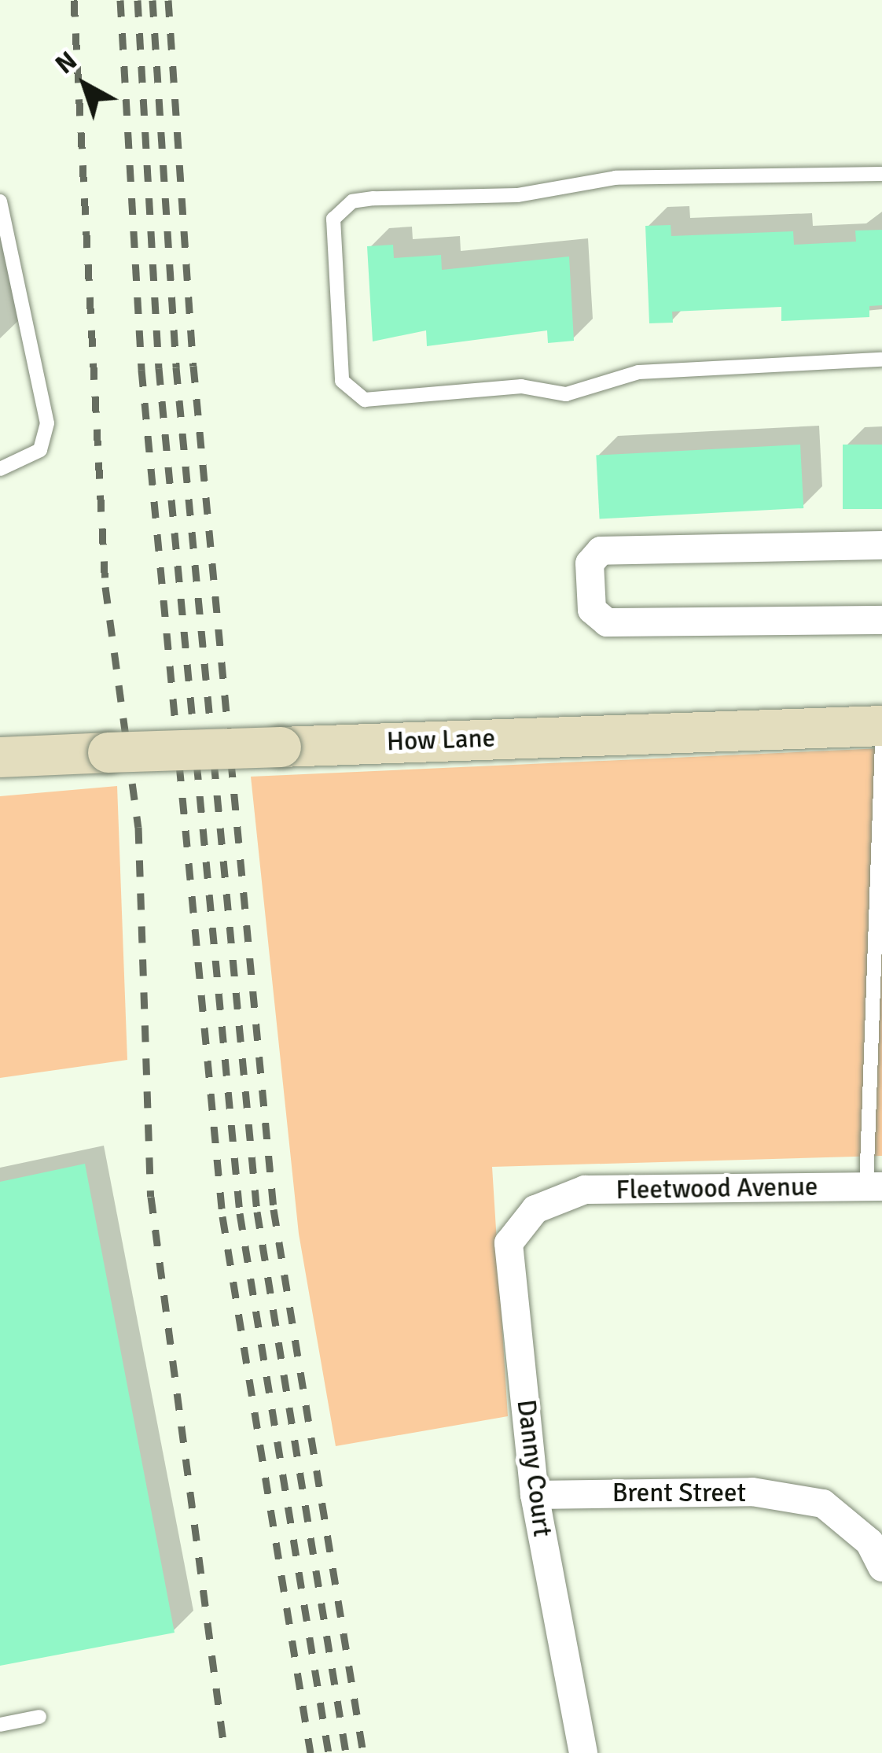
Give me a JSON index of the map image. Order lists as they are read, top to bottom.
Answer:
{
  "streets": {
    "main road": ["How Lane"],
    "street": ["Fleetwood Avenue", "Danny Court", "Brent Street"]
  },
  "crossings": [
    ["Fleetwood Avenue", "Danny Court"],
    ["Danny Court", "Brent Street"]
  ],
  "north": "top left"
}
